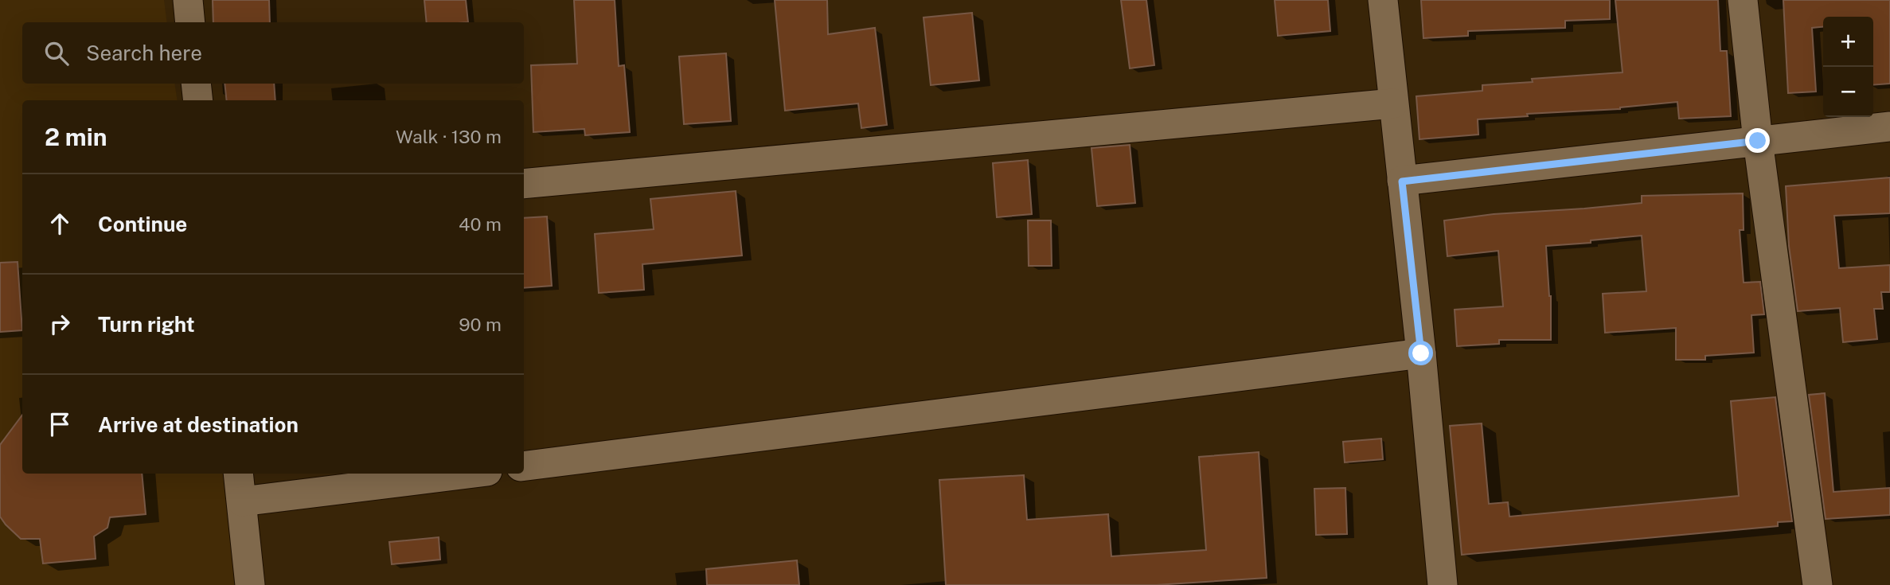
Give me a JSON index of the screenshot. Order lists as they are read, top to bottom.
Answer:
{
  "page": {
    "map_buttons": ["+", "−"],
    "search": "Search here",
    "heading": ["2 min", "Walk · 130 m"],
    "list": [
      ["Continue", "40 m"],
      ["Turn right", "90 m"],
      "Arrive at destination"
    ]
  }
}
